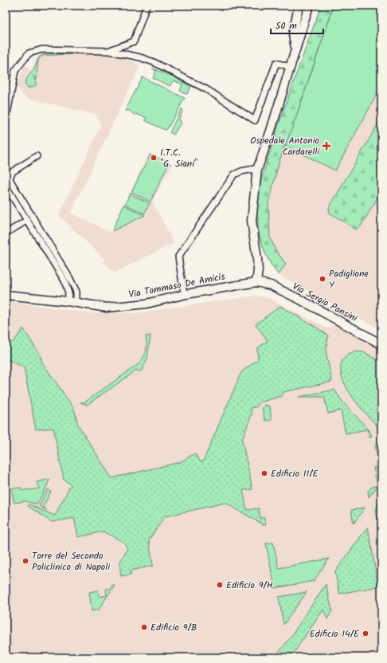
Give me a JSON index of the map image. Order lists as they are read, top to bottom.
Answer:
{
  "streets": {
    "main road": ["Via Tommaso De Amicis", "Via Sergio Pansini"]
  },
  "crossings": [
    ["Via Tommaso De Amicis", "Via Sergio Pansini"]
  ],
  "places": {
    "health": ["Ospedale Antonio Cardarelli"],
    "other": [
      "I.T.C. \"G. Siani\"",
      "Padiglione Y",
      "Edificio 11/E",
      "Torre del Secondo Policlinico di Napoli",
      "Edificio 9/H",
      "Edificio 9/B",
      "Edificio 14/E"
    ]
  },
  "scale_bar": "50 m"
}
